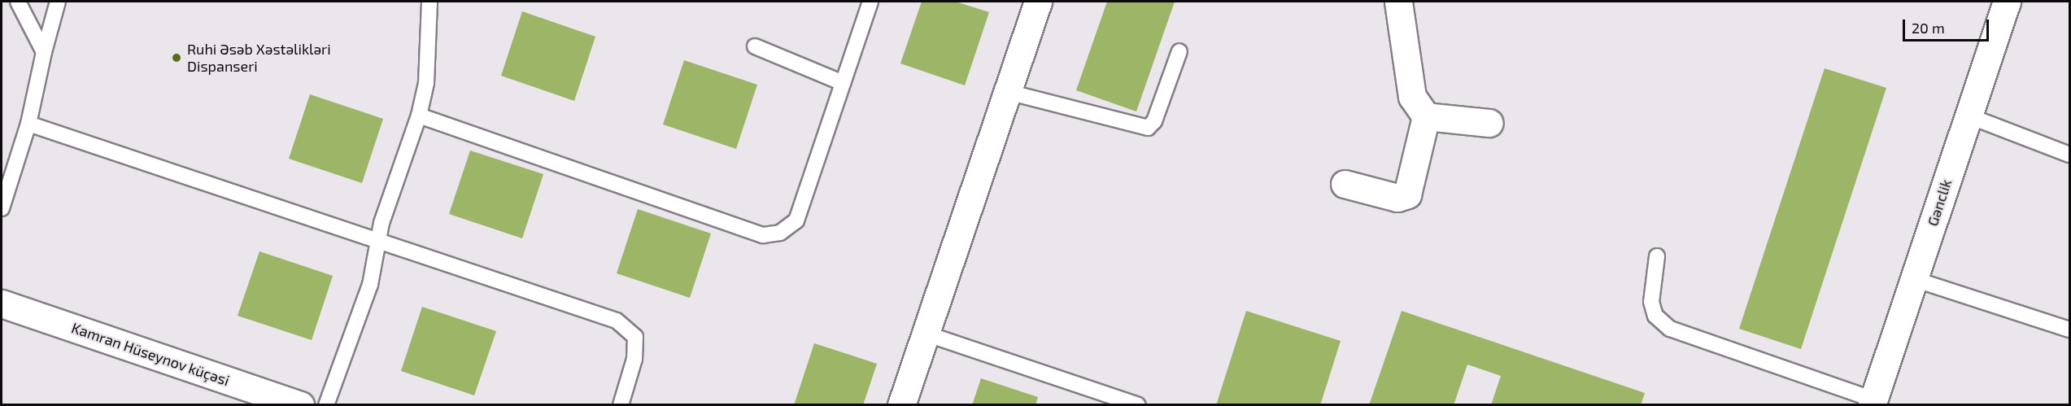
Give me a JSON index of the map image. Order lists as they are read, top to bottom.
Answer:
{
  "streets": {
    "street": ["Gənclik", "Kamran Hüseynov küçəsi"]
  },
  "places": ["Ruhi Əsəb Xəstəlikləri Dispanseri"],
  "scale_bar": "20 m"
}
